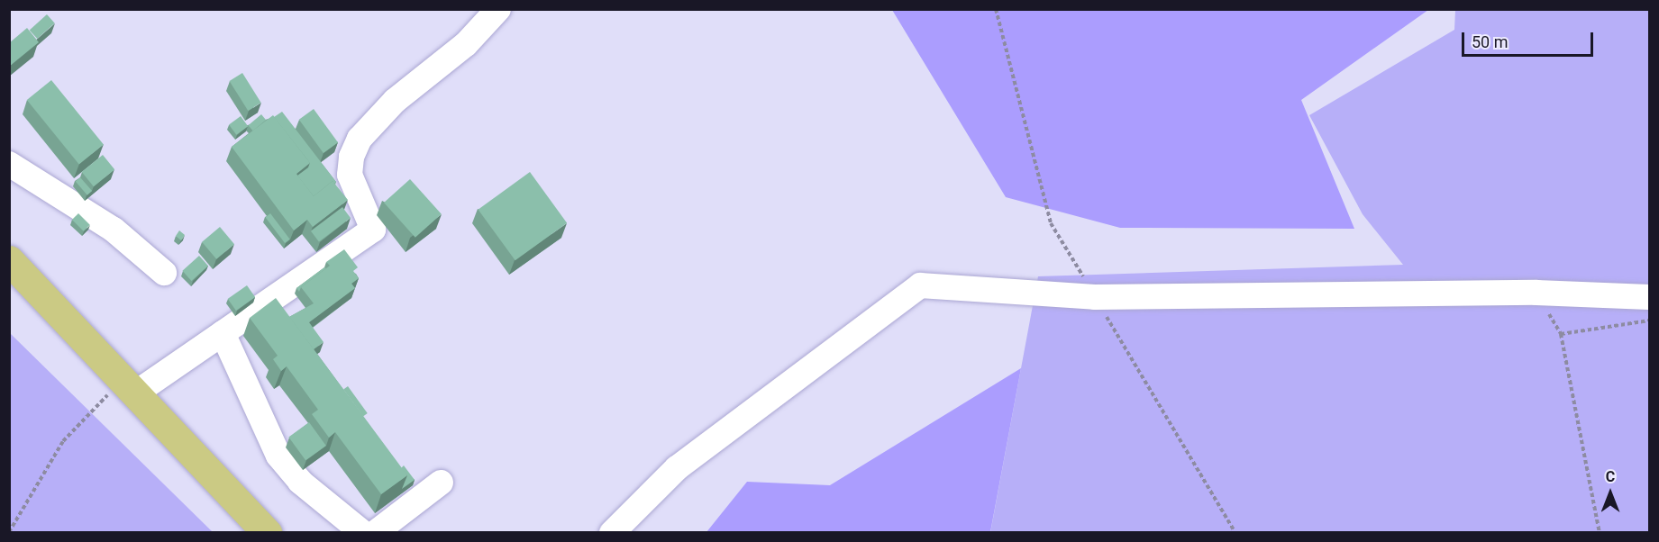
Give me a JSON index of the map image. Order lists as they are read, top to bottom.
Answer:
{
  "scale_bar": "50 m",
  "north": "top"
}
